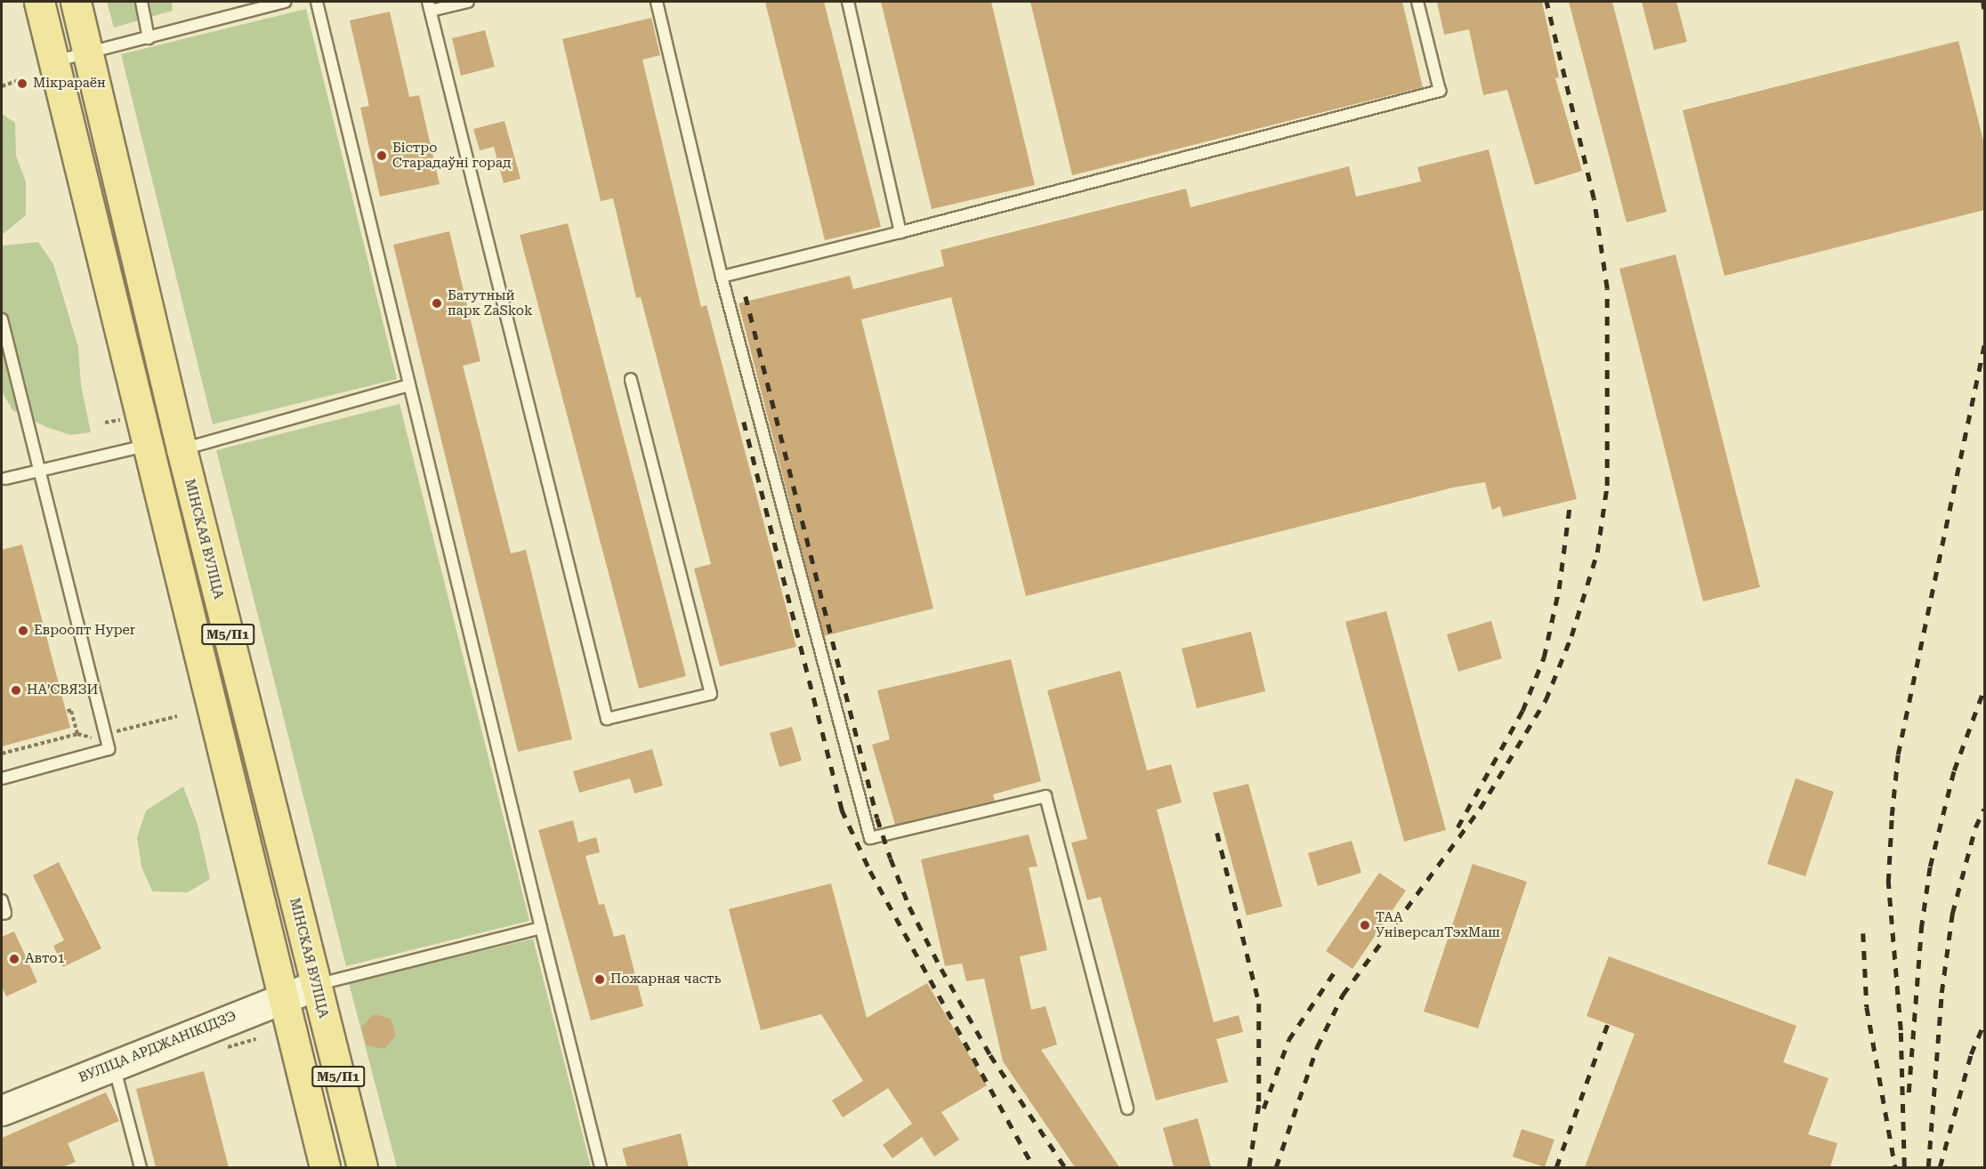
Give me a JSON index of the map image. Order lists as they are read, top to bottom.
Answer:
{
  "streets": {
    "main road": ["МІНСКАЯ ВУЛІЦА", "М5/П1", "ВУЛІЦА АРДЖАНІКІДЗЭ"]
  },
  "crossings": [
    ["МІНСКАЯ ВУЛІЦА", "ВУЛІЦА АРДЖАНІКІДЗЭ"],
    ["М5/П1", "ВУЛІЦА АРДЖАНІКІДЗЭ"]
  ],
  "places": [
    "Мікрараён",
    "Бістро Старадаўні горад",
    "Батутный парк ZaSkok",
    "Евроопт Hyper",
    "НАʼСВЯЗИ",
    "ТАА УніверсалТэхМаш",
    "Авто1",
    "Пожарная часть"
  ]
}
